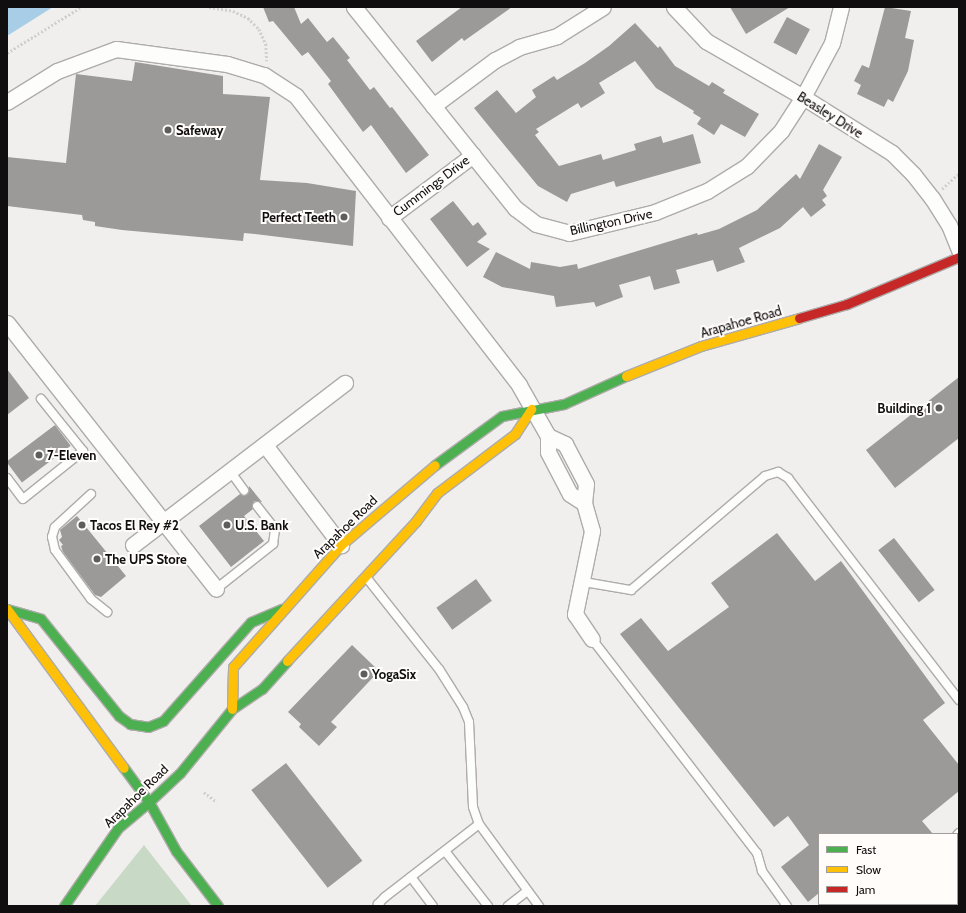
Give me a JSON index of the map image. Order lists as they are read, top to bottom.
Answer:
{
  "streets": {
    "main road": ["Arapahoe Road"],
    "street": ["Beasley Drive", "Cummings Drive", "Billington Drive"]
  },
  "crossings": [
    ["Beasley Drive", "Billington Drive"],
    ["Cummings Drive", "Billington Drive"]
  ],
  "places": [
    "Safeway",
    "Perfect Teeth",
    "Building 1",
    "7-Eleven",
    "Tacos El Rey #2",
    "U.S. Bank",
    "The UPS Store",
    "YogaSix"
  ],
  "legend": ["Fast", "Slow", "Jam"]
}
